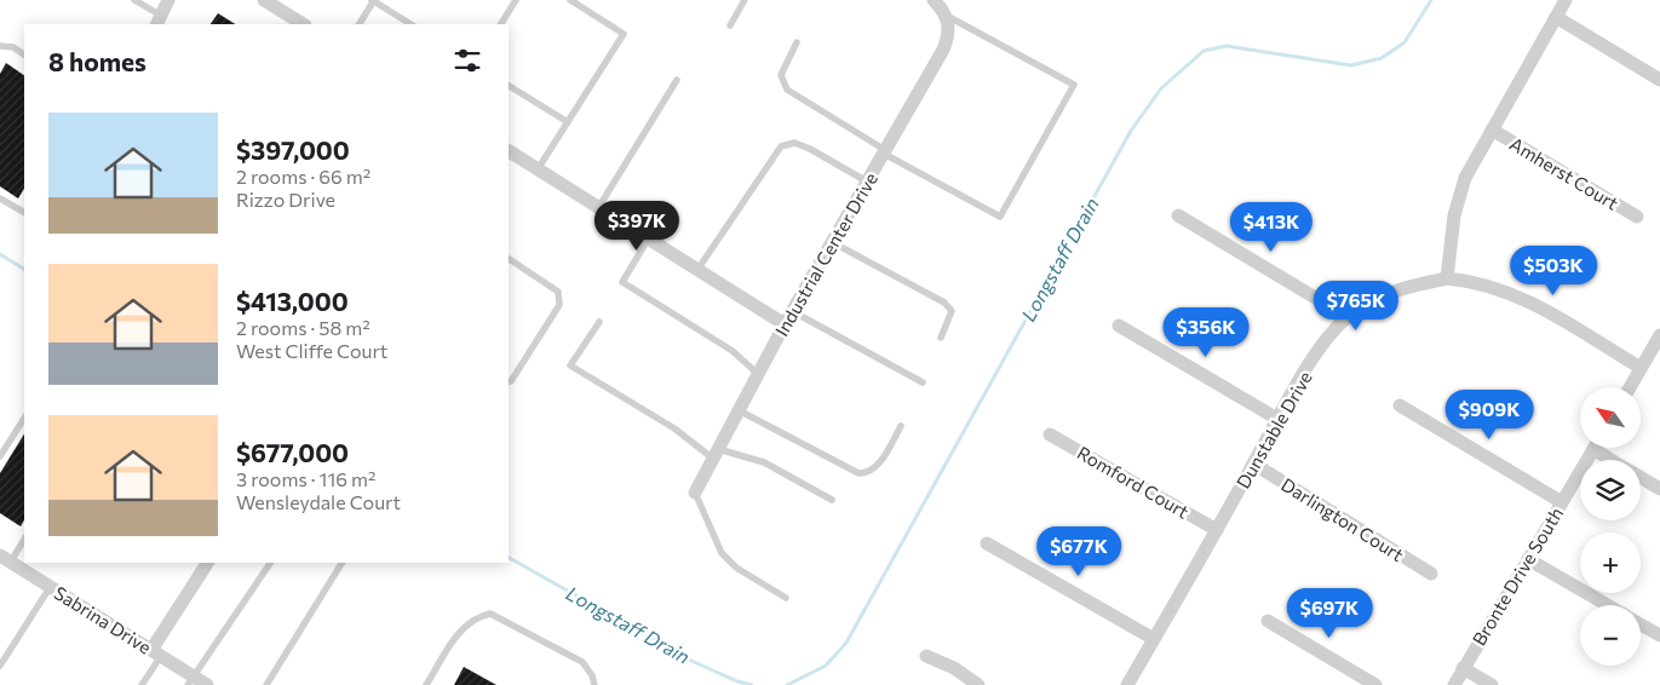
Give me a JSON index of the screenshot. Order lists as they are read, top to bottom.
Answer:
{
  "streets": {
    "street": [
      "Amherst Court",
      "Industrial Center Drive",
      "Dunstable Drive",
      "Romford Court",
      "Darlington Court",
      "Bronte Drive South",
      "Sabrina Drive"
    ]
  },
  "crossings": [
    ["Dunstable Drive", "Romford Court"],
    ["Dunstable Drive", "Darlington Court"]
  ],
  "water": ["Longstaff Drain"],
  "north": "top left",
  "page": {
    "heading": "8 homes",
    "list": [
      {
        "name": "$397,000",
        "note": "2 rooms · 66 m² · Rizzo Drive"
      },
      {
        "name": "$413,000",
        "note": "2 rooms · 58 m² · West Cliffe Court"
      },
      {
        "name": "$677,000",
        "note": "3 rooms · 116 m² · Wensleydale Court"
      }
    ],
    "price": [
      "$397K",
      "$413K",
      "$503K",
      "$765K",
      "$356K",
      "$909K",
      "$677K",
      "$697K"
    ],
    "map_buttons": ["+", "−"]
  }
}
